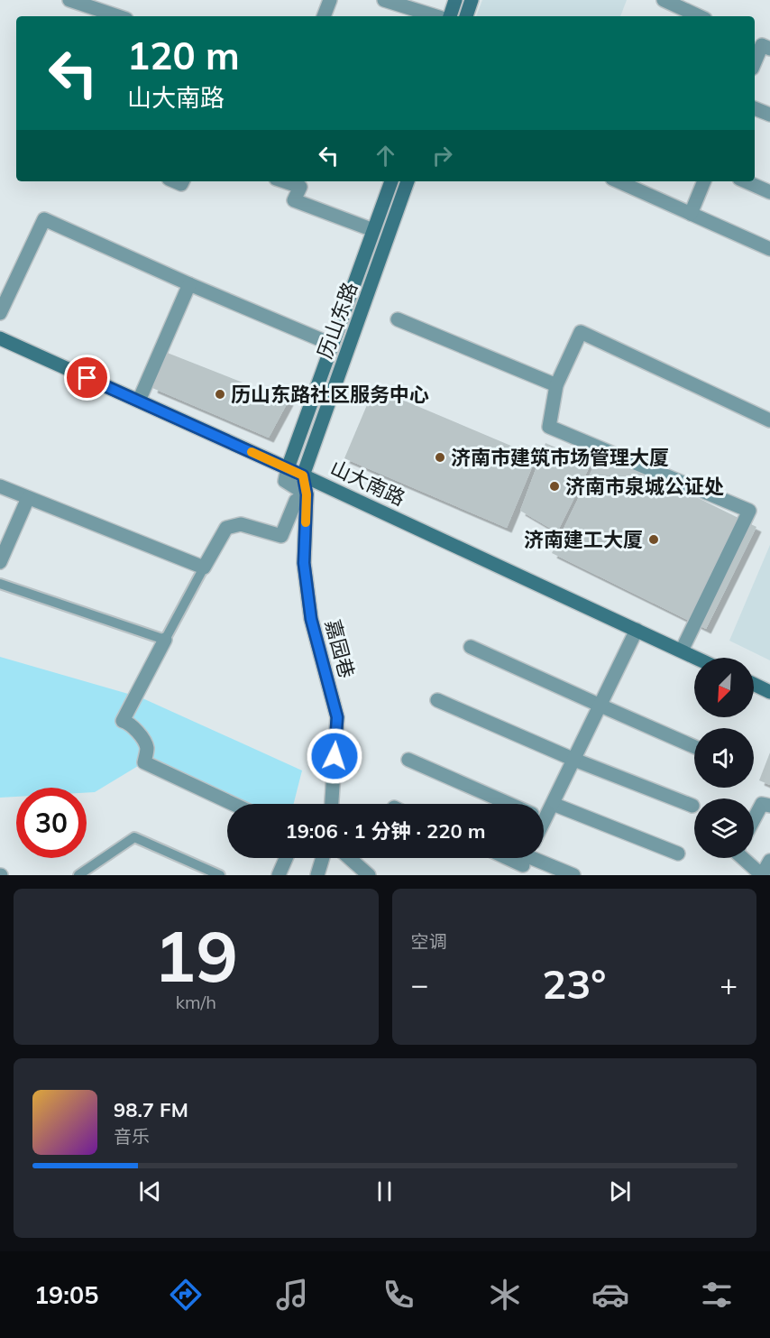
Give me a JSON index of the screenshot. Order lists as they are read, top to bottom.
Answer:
{
  "streets": {
    "main road": ["历山东路", "山大南路"],
    "street": ["嘉园巷"]
  },
  "crossings": [
    ["历山东路", "山大南路"],
    ["历山东路", "嘉园巷"],
    ["山大南路", "嘉园巷"]
  ],
  "places": [
    "历山东路社区服务中心",
    "济南市建筑市场管理大厦",
    "济南市泉城公证处",
    "济南建工大厦"
  ],
  "north": "bottom left",
  "page": {
    "turn": ["120 m", "山大南路"],
    "limit": "30",
    "trip": "19:06 · 1 分钟 · 220 m",
    "tile": [
      ["19", "km/h"],
      "空调"
    ],
    "heat": ["−", "23°", "+"],
    "song": ["98.7 FM", "音乐"],
    "tabs": "19:05"
  }
}
